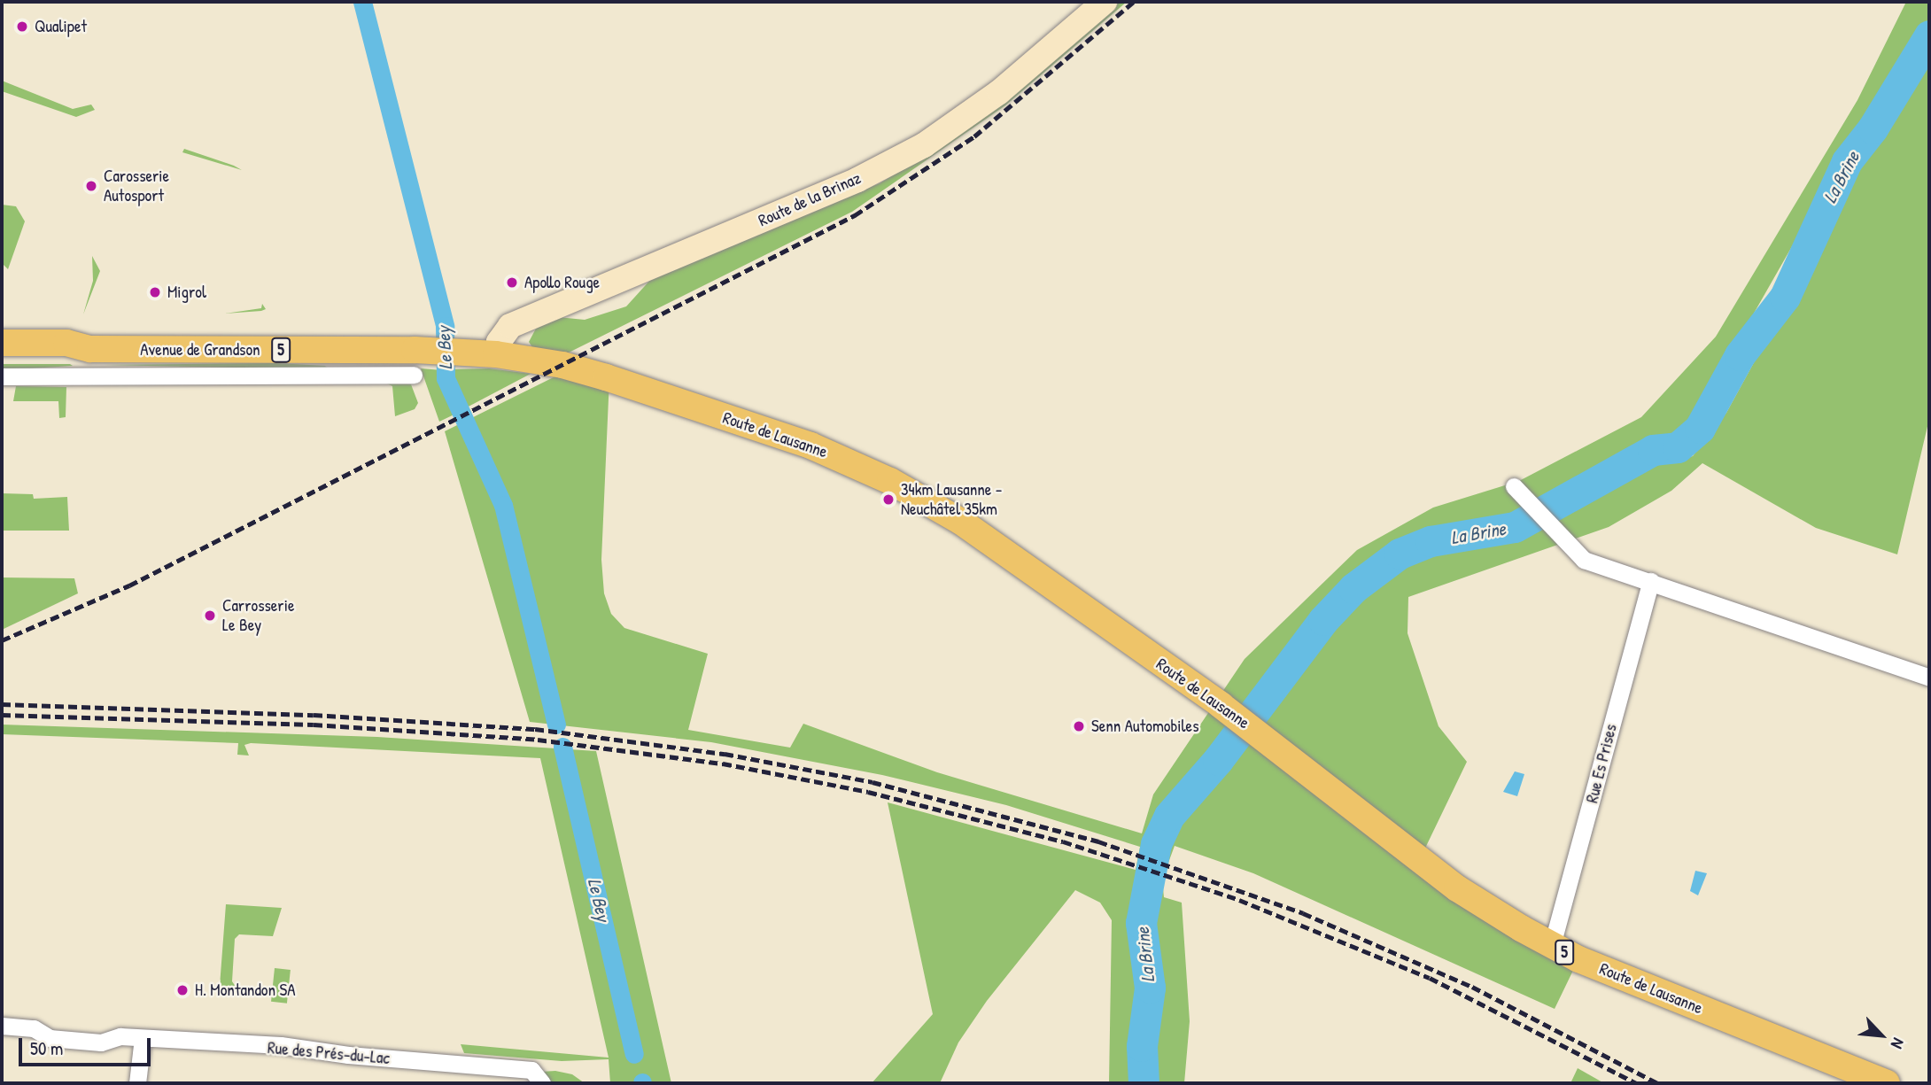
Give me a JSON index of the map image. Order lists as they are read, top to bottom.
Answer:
{
  "streets": {
    "main road": ["Avenue de Grandson", "5", "Route de Lausanne"],
    "street": ["Route de la Brinaz", "Rue Es Prises", "Rue des Prés-du-Lac"]
  },
  "crossings": [
    ["Route de la Brinaz", "Avenue de Grandson"],
    ["Route de la Brinaz", "Route de Lausanne"],
    ["Avenue de Grandson", "Route de Lausanne"],
    ["Route de Lausanne", "Rue Es Prises"]
  ],
  "water": ["La Brine", "Le Bey"],
  "places": [
    "Qualipet",
    "Carosserie Autosport",
    "Apollo Rouge",
    "Migrol",
    "34km Lausanne - Neuchâtel 35km",
    "Carrosserie Le Bey",
    "Senn Automobiles",
    "H. Montandon SA"
  ],
  "scale_bar": "50 m",
  "north": "bottom right"
}
